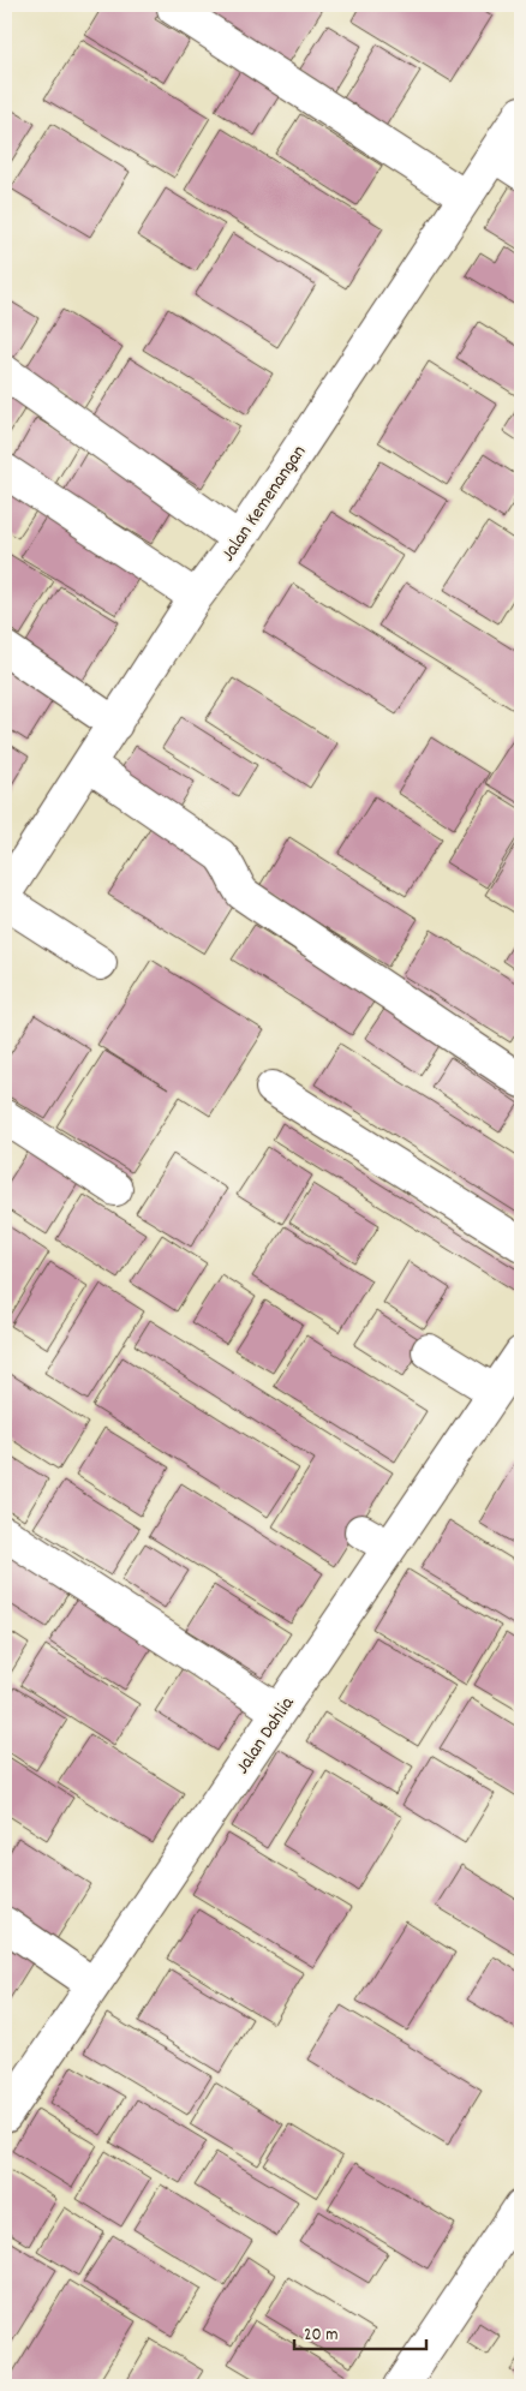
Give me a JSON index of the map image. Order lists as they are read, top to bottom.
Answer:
{
  "streets": {
    "street": ["Jalan Kemenangan", "Jalan Dahlia"]
  },
  "scale_bar": "20 m"
}
